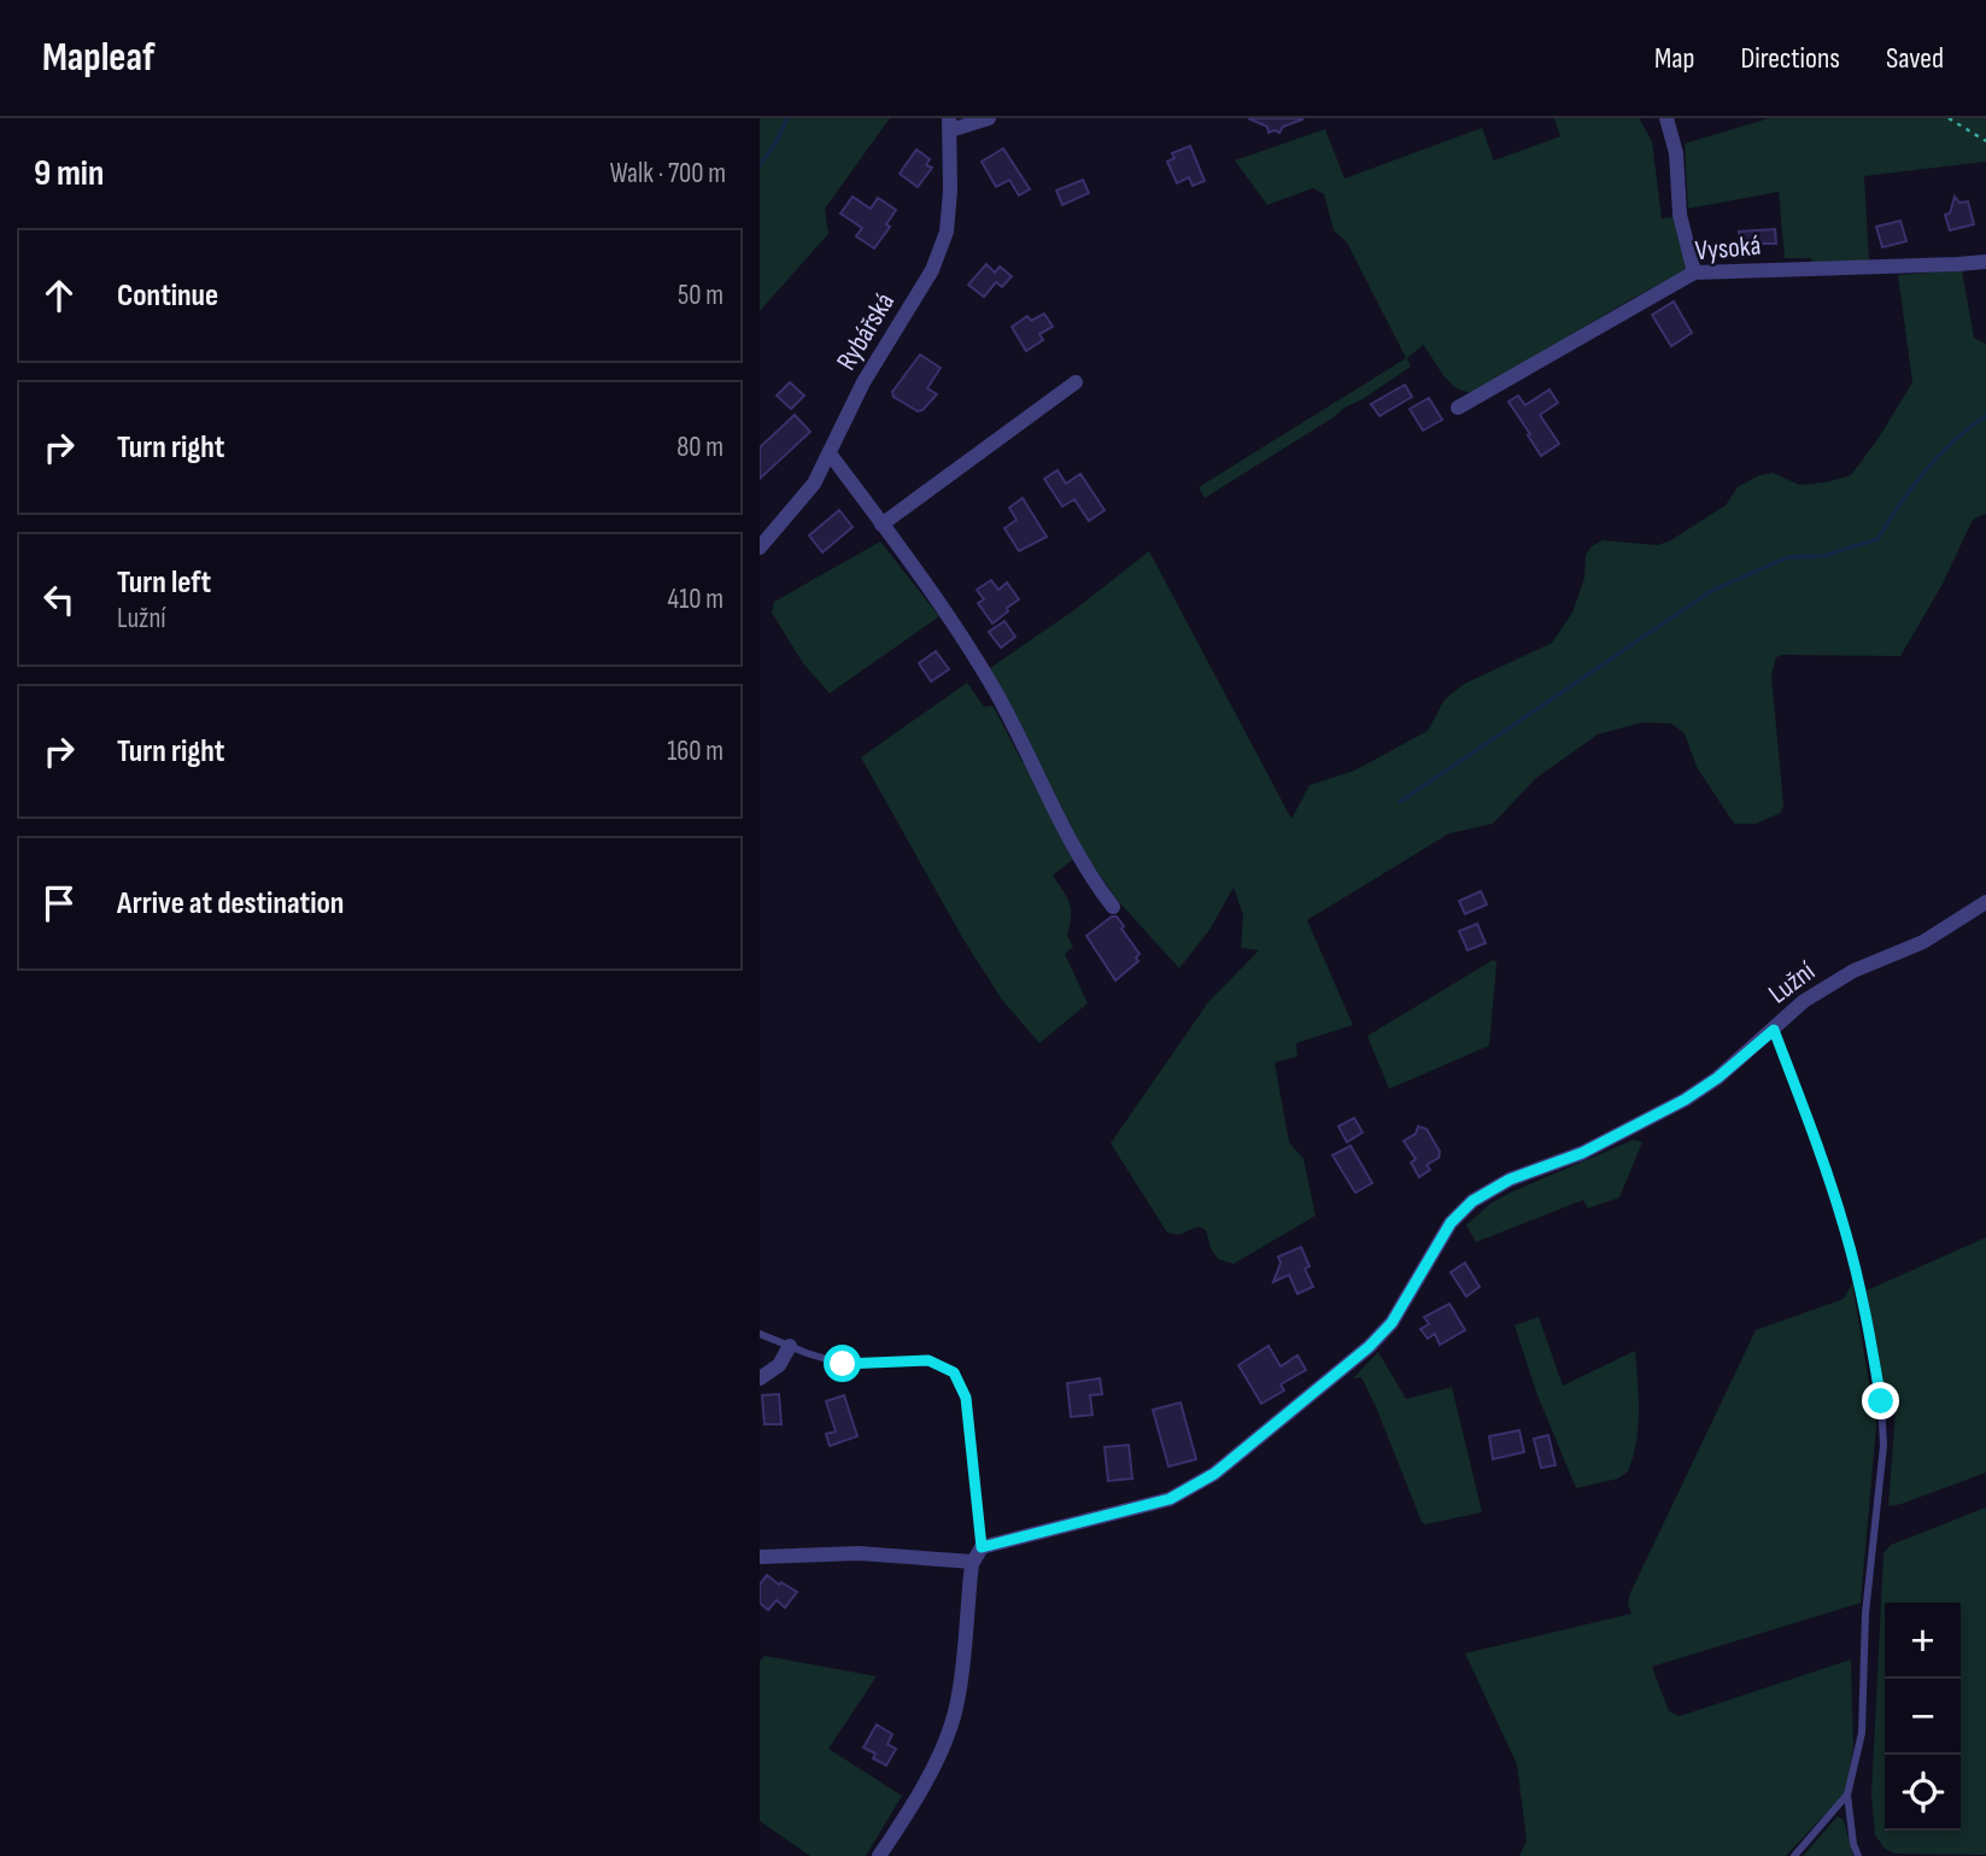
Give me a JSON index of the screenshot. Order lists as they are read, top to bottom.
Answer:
{
  "streets": {
    "street": ["Vysoká", "Rybářská", "Lužní"]
  },
  "page": {
    "header": "Mapleaf",
    "nav": ["Map", "Directions", "Saved"],
    "heading": ["9 min", "Walk · 700 m"],
    "list": [
      ["Continue", "50 m"],
      ["Turn right", "80 m"],
      ["Turn left", "Lužní", "410 m"],
      ["Turn right", "160 m"],
      "Arrive at destination"
    ],
    "map_buttons": ["+", "−"]
  }
}
